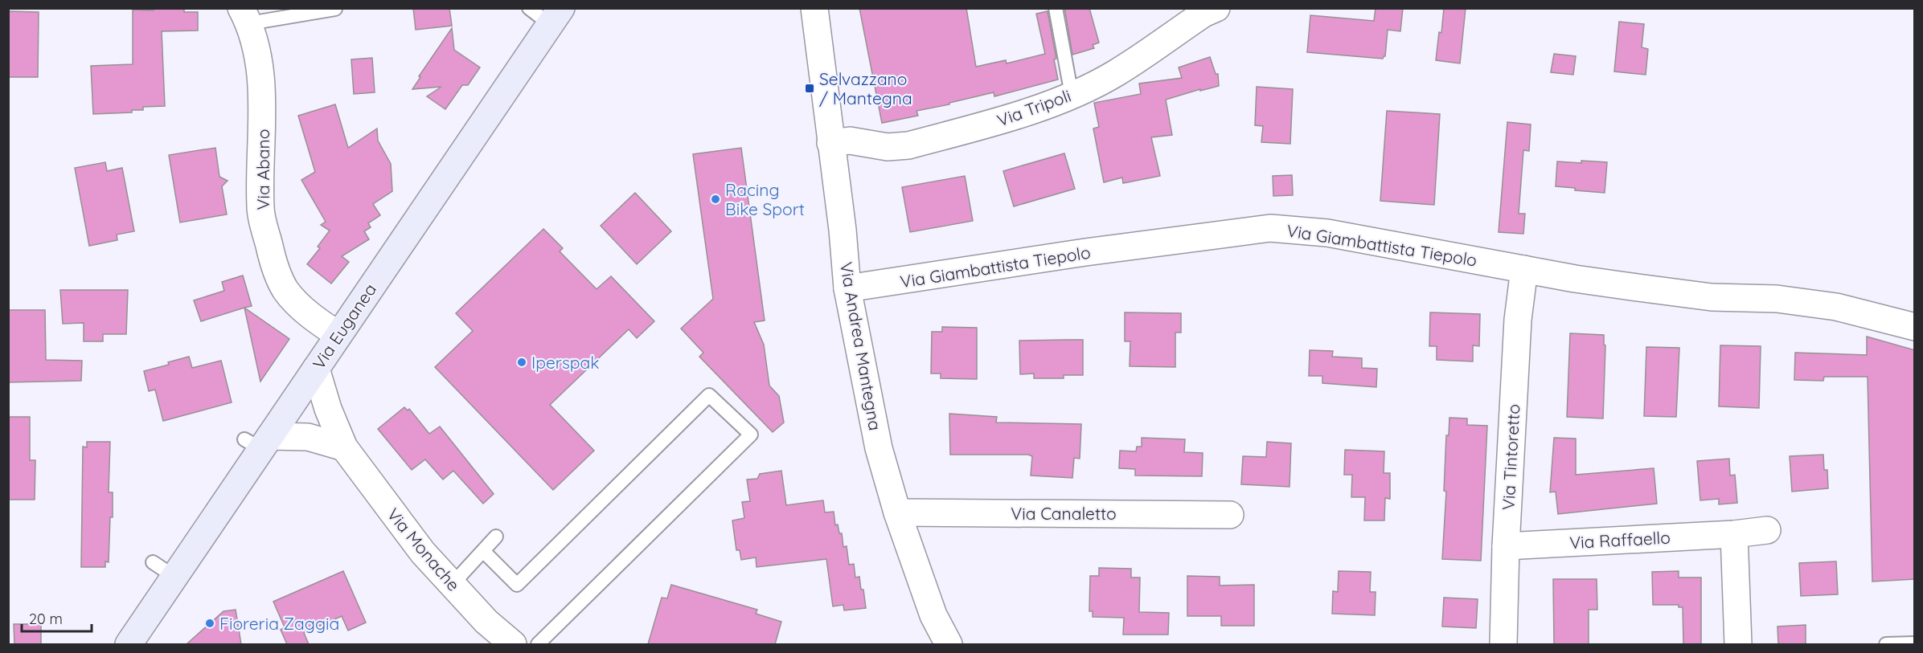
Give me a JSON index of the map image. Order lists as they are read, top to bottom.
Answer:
{
  "streets": {
    "street": [
      "Via Tripoli",
      "Via Abano",
      "Via Giambattista Tiepolo",
      "Via Euganea",
      "Via Andrea Mantegna",
      "Via Tintoretto",
      "Via Canaletto",
      "Via Raffaello",
      "Via Monache"
    ]
  },
  "crossings": [
    ["Via Tripoli", "Via Andrea Mantegna"],
    ["Via Abano", "Via Euganea"],
    ["Via Giambattista Tiepolo", "Via Andrea Mantegna"],
    ["Via Giambattista Tiepolo", "Via Tintoretto"],
    ["Via Euganea", "Via Monache"],
    ["Via Andrea Mantegna", "Via Canaletto"],
    ["Via Tintoretto", "Via Raffaello"]
  ],
  "places": {
    "transit": ["Selvazzano / Mantegna"],
    "other": ["Racing Bike Sport", "Iperspak", "Fioreria Zaggia"]
  },
  "scale_bar": "20 m"
}
